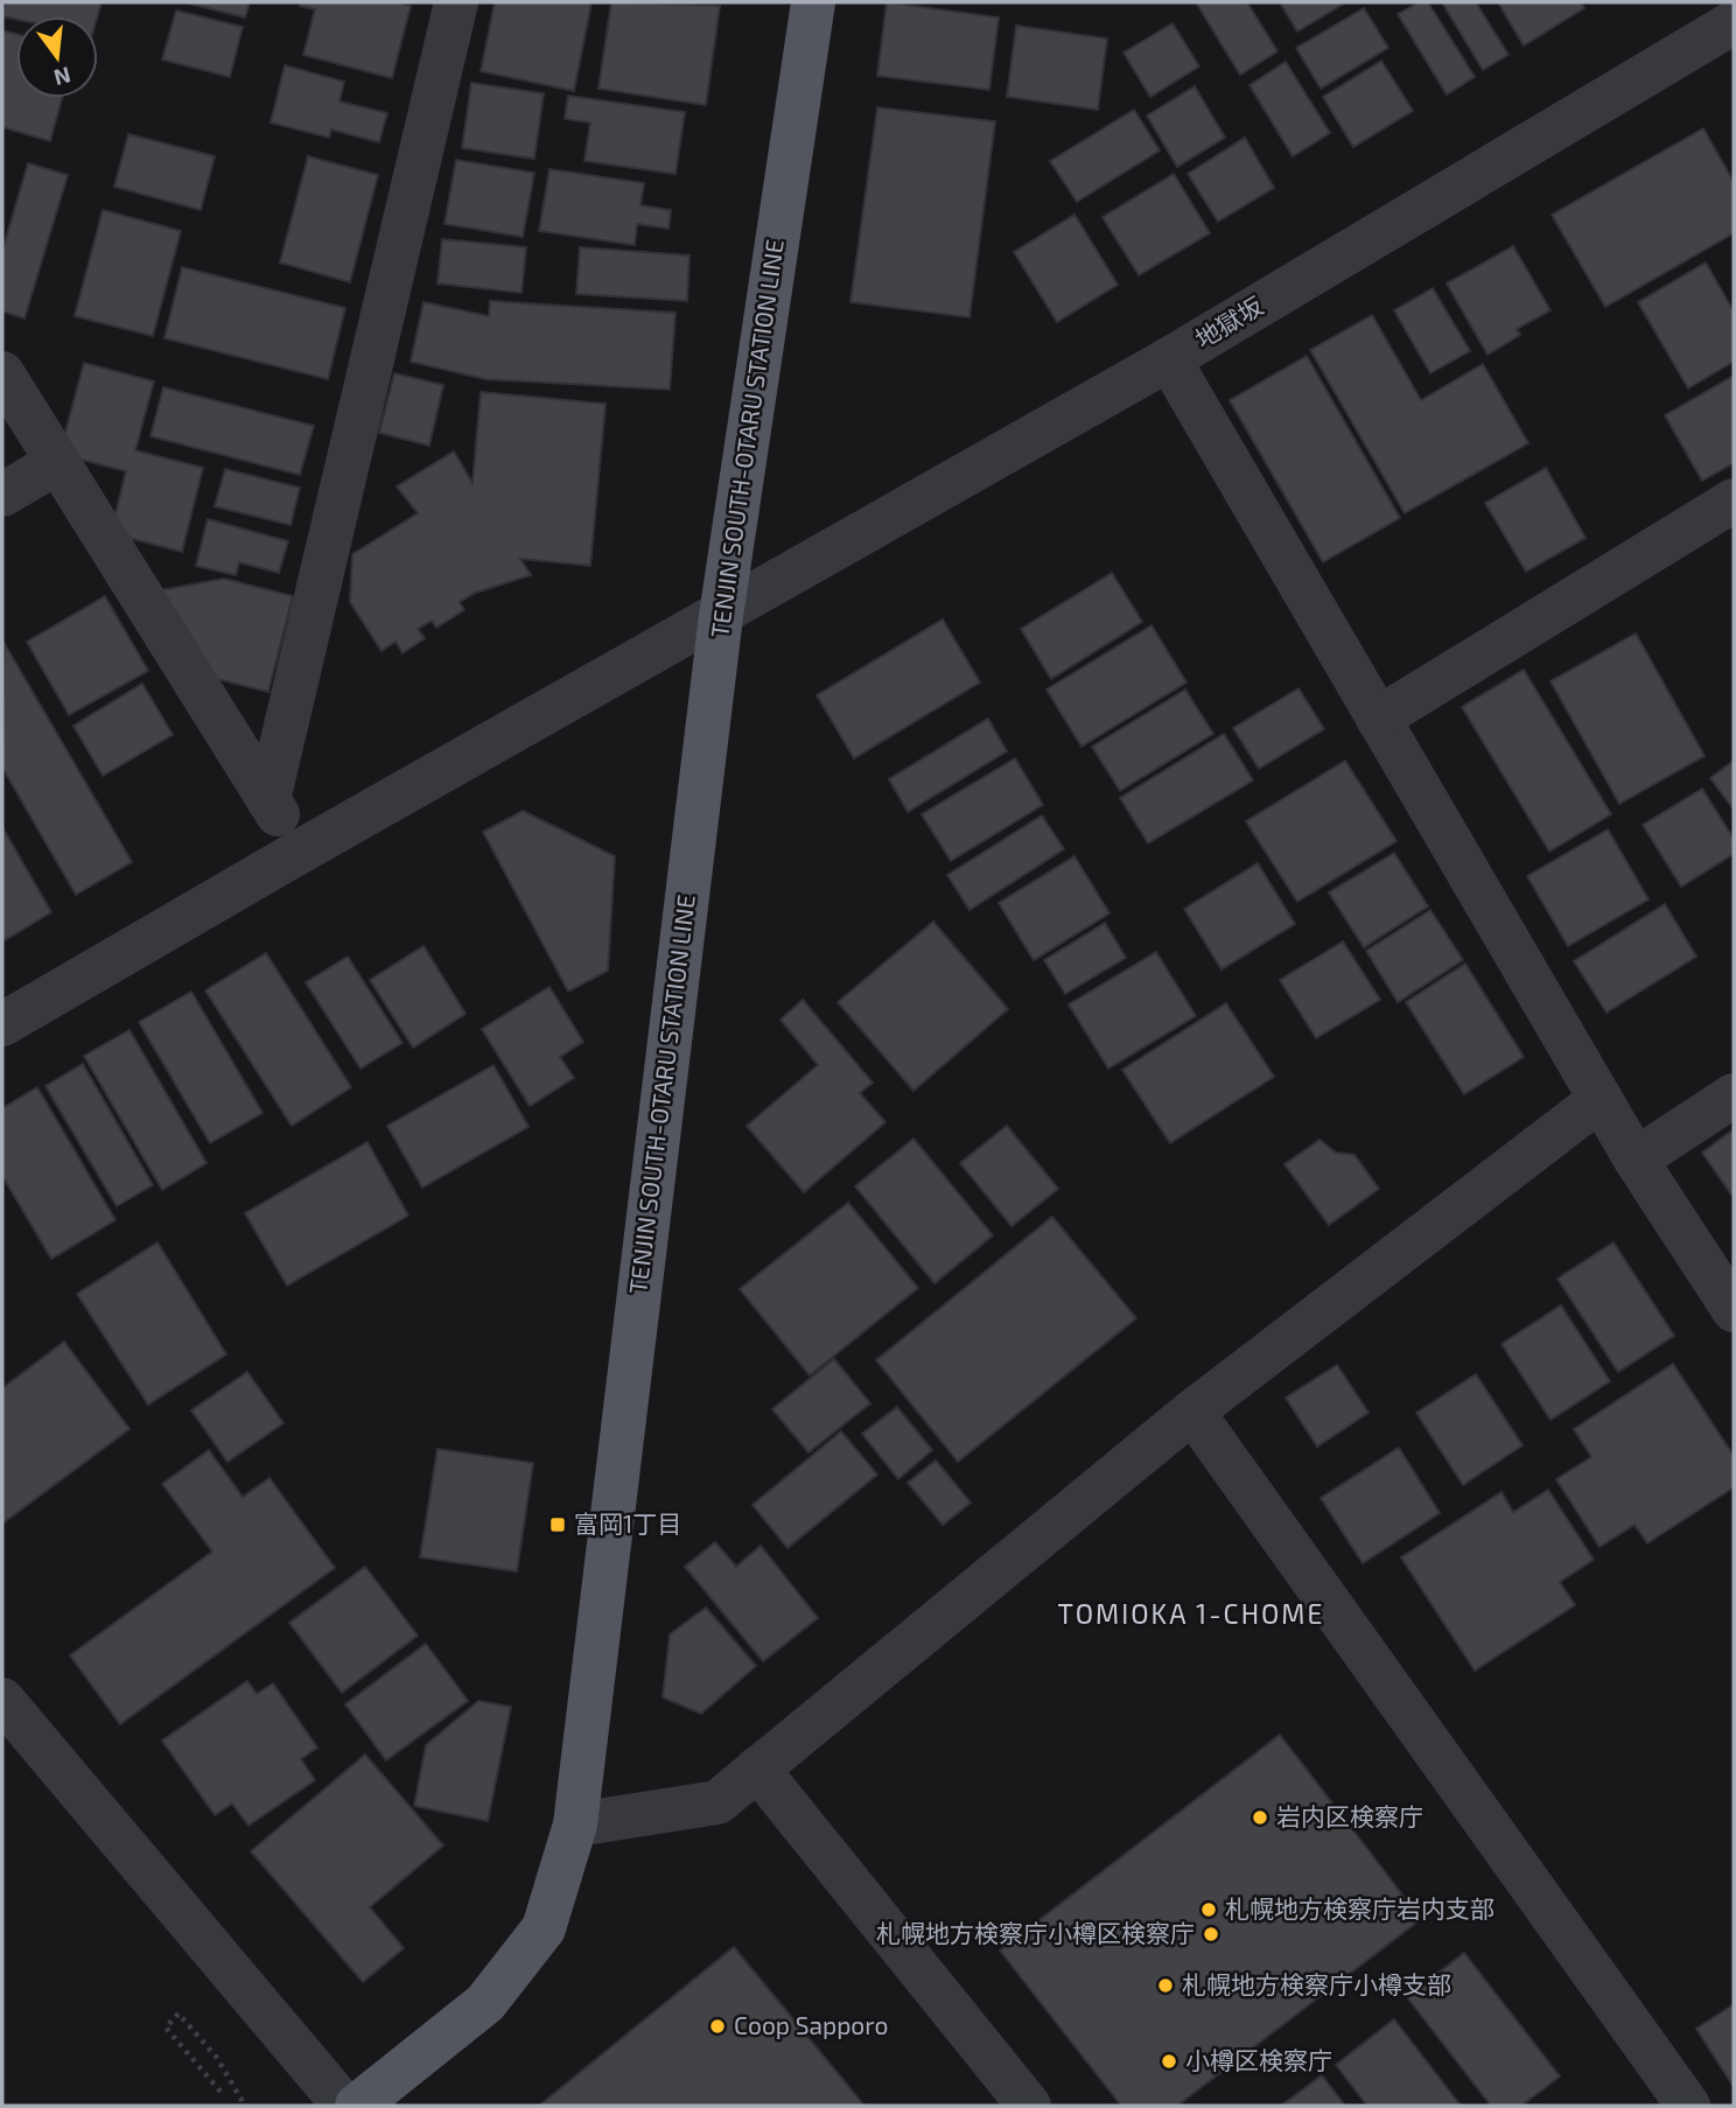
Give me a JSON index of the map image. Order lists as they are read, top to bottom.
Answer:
{
  "streets": {
    "main road": ["TENJIN SOUTH-OTARU STATION LINE"],
    "street": ["地獄坂"]
  },
  "crossings": [
    ["地獄坂", "TENJIN SOUTH-OTARU STATION LINE"]
  ],
  "districts": ["TOMIOKA 1-CHOME"],
  "places": {
    "transit": ["富岡1丁目"],
    "other": [
      "岩内区検察庁",
      "札幌地方検察庁岩内支部",
      "札幌地方検察庁小樽区検察庁",
      "札幌地方検察庁小樽支部",
      "Coop Sapporo",
      "小樽区検察庁"
    ]
  },
  "north": "bottom"
}
